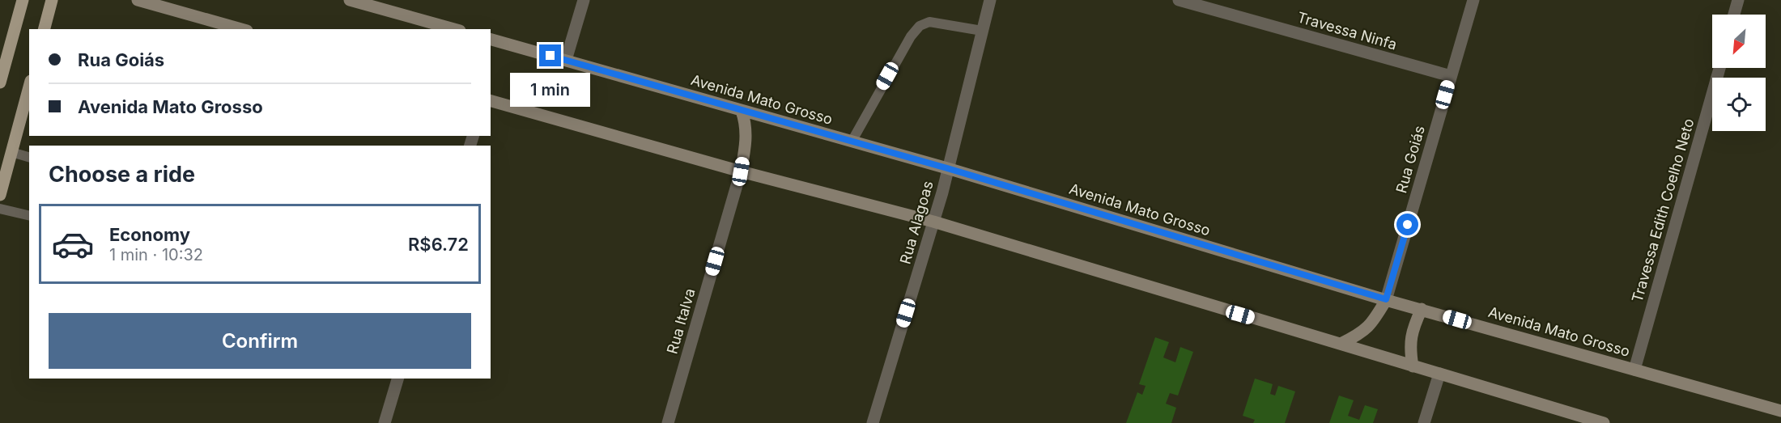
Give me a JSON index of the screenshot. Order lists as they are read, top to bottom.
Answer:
{
  "streets": {
    "main road": ["Avenida Mato Grosso"],
    "street": [
      "Travessa Ninfa",
      "Rua Goiás",
      "Travessa Edith Coelho Neto",
      "Rua Alagoas",
      "Rua Italva"
    ]
  },
  "crossings": [
    ["Travessa Ninfa", "Rua Goiás"],
    ["Avenida Mato Grosso", "Rua Goiás"],
    ["Avenida Mato Grosso", "Travessa Edith Coelho Neto"],
    ["Avenida Mato Grosso", "Rua Alagoas"]
  ],
  "north": "bottom left",
  "page": {
    "banner": ["Rua Goiás", "Avenida Mato Grosso"],
    "bubble": "1 min",
    "heading": "Choose a ride",
    "list": [
      {
        "name": "Economy",
        "note": "1 min · 10:32",
        "value": "R$6.72"
      }
    ],
    "buttons": "Confirm"
  }
}
